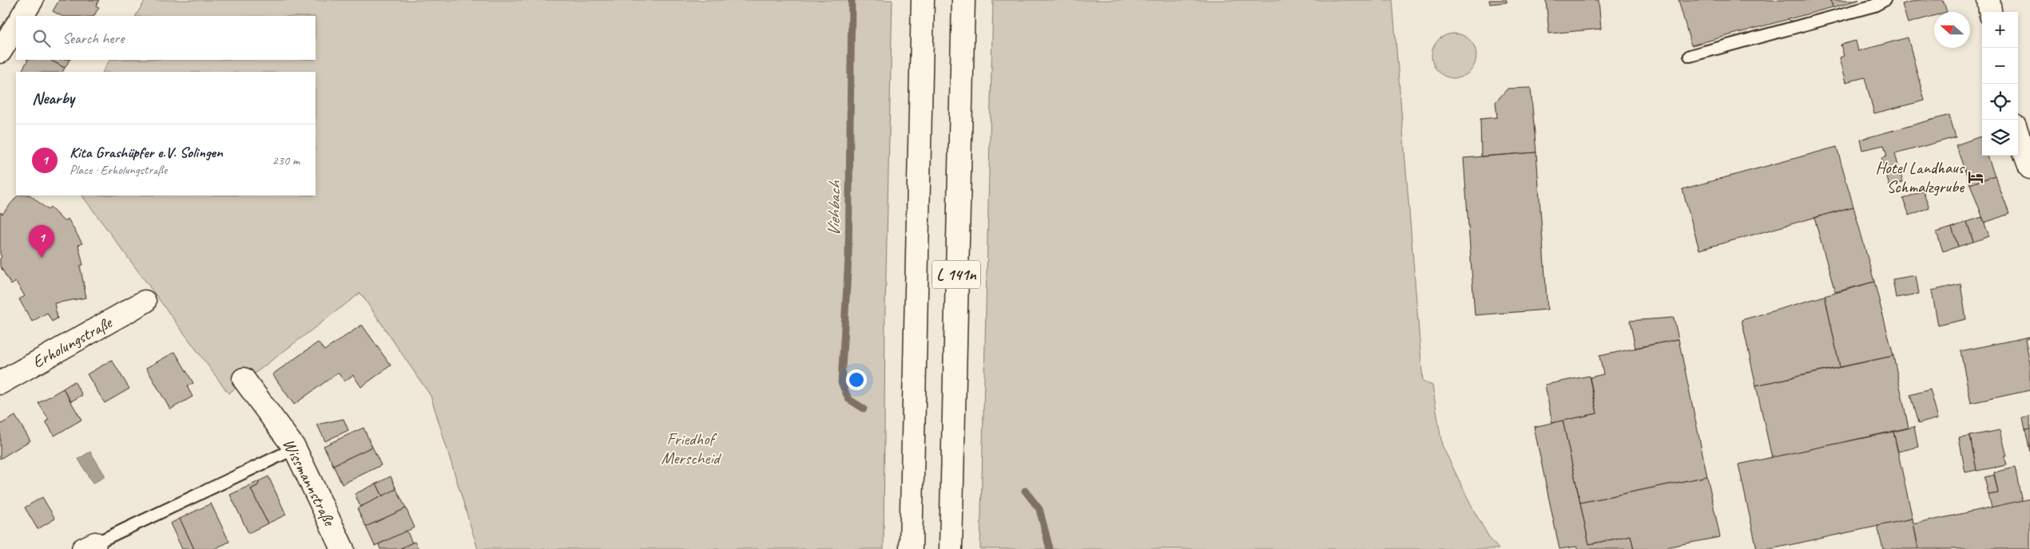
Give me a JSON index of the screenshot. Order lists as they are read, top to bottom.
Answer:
{
  "streets": {
    "main road": ["L 141n", "Erholungstraße", "Wissmannstraße"]
  },
  "water": ["Viehbach"],
  "parks": ["Friedhof Merscheid"],
  "places": {
    "hotel": ["Hotel Landhaus Schmalzgrube"]
  },
  "north": "left",
  "page": {
    "map_buttons": ["+", "−"],
    "search": "Search here",
    "heading": "Nearby",
    "list": [
      {
        "mark": "1",
        "name": "Kita Grashüpfer e.V. Solingen",
        "note": "Place · Erholungstraße",
        "value": "230 m"
      }
    ],
    "pins": "1"
  }
}
